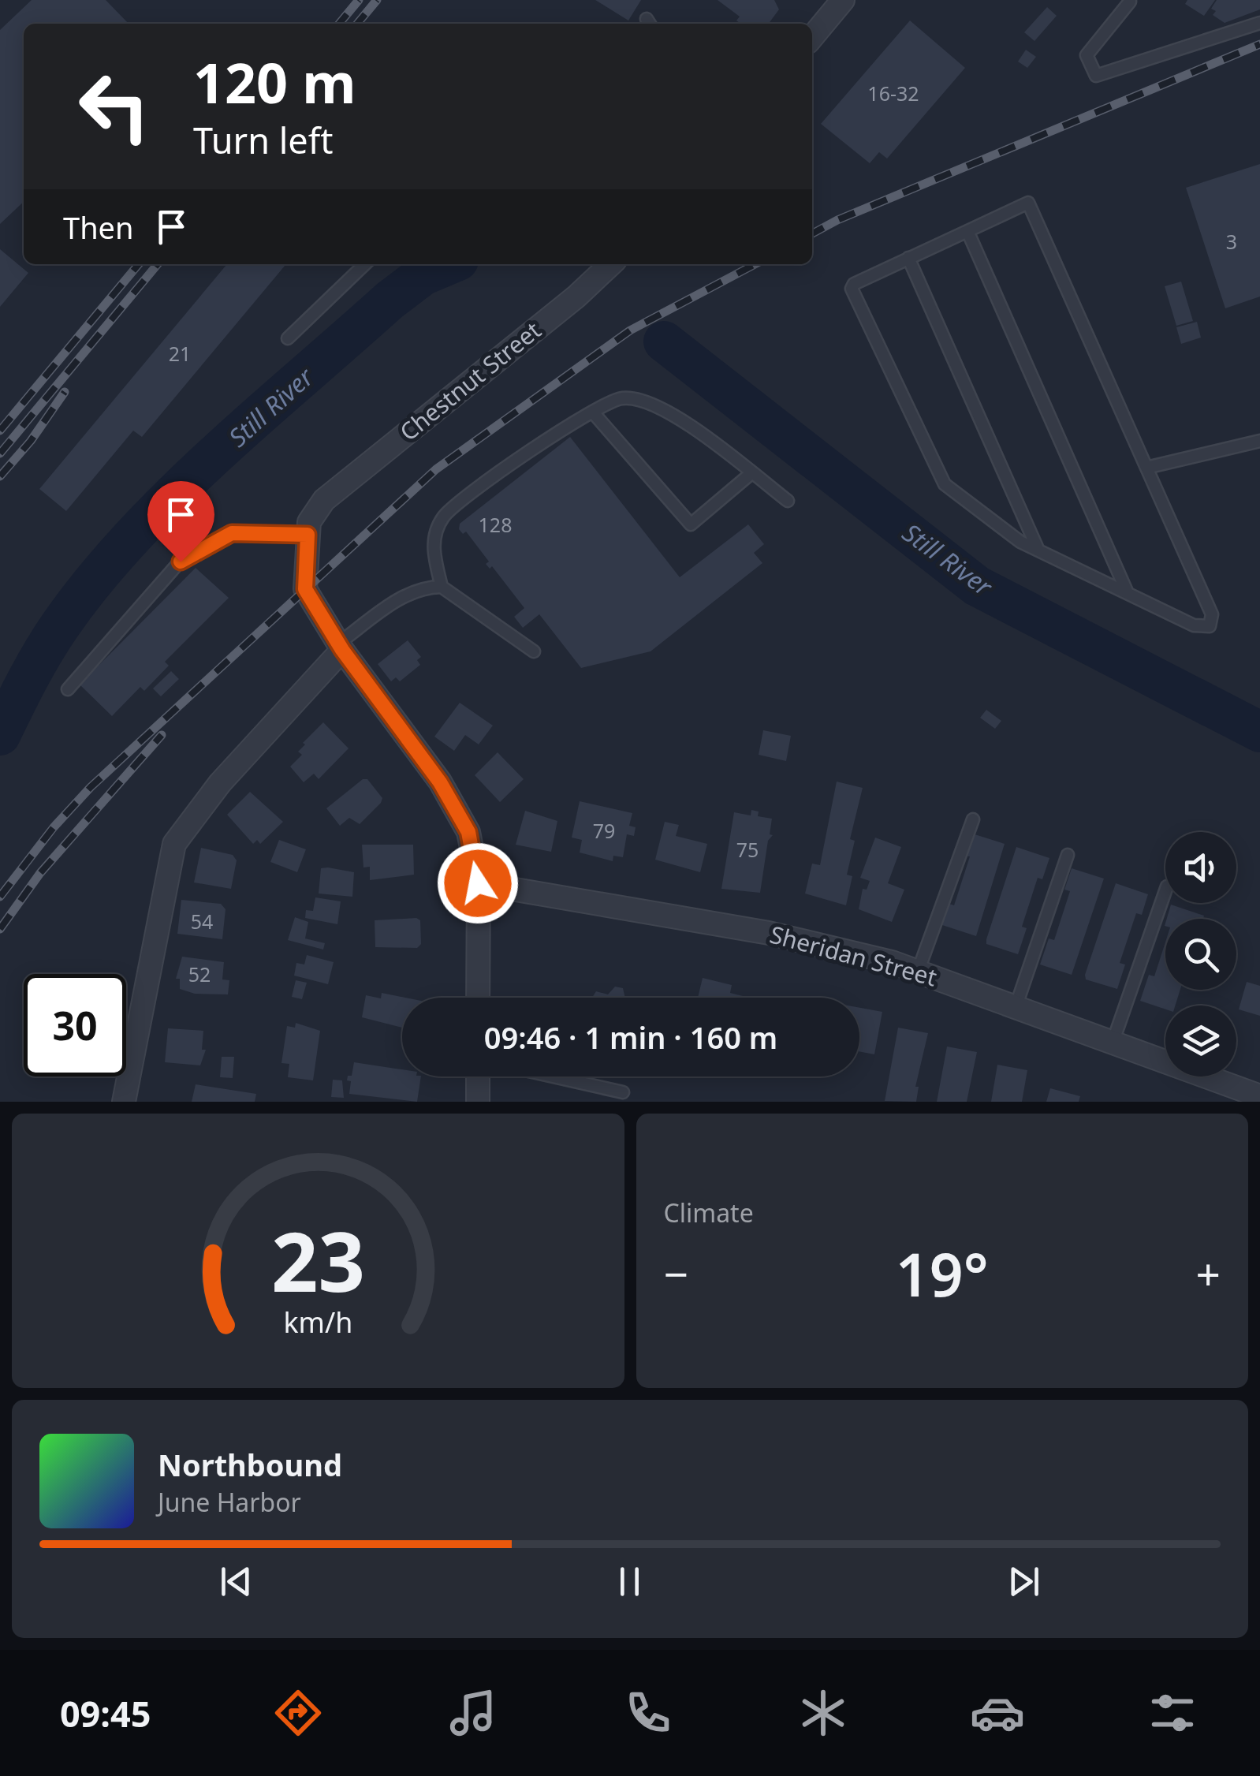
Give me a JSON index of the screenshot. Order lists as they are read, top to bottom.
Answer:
{
  "streets": {
    "street": ["Chestnut Street", "Sheridan Street"]
  },
  "water": ["Still River"],
  "house_numbers": [
    "16-32",
    "3",
    "21",
    "128",
    "79",
    "75",
    "54",
    "52"
  ],
  "page": {
    "turn": ["120 m", "Turn left"],
    "then": "Then",
    "limit": "30",
    "trip": "09:46 · 1 min · 160 m",
    "tile": "Climate",
    "heat": ["−", "19°", "+"],
    "song": ["Northbound", "June Harbor"],
    "tabs": "09:45",
    "gauge": ["23", "km/h"]
  }
}
